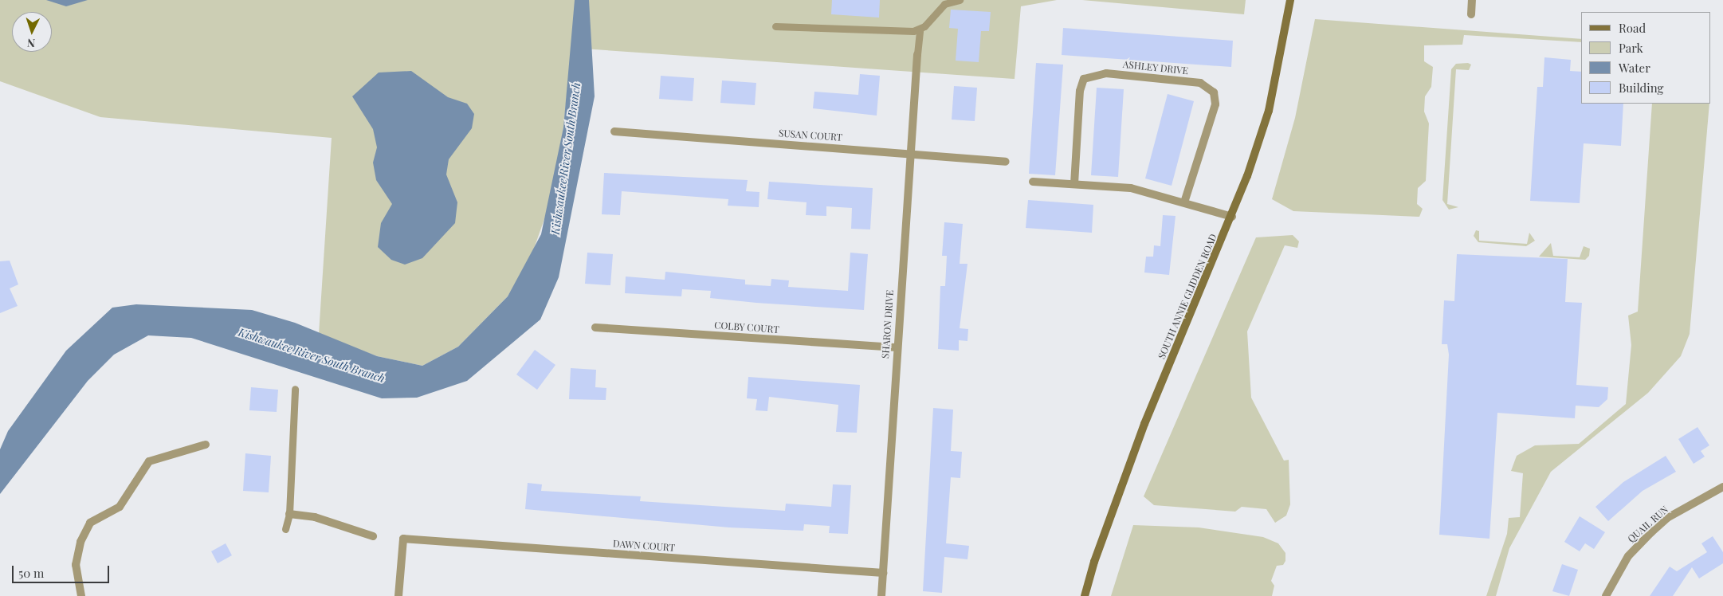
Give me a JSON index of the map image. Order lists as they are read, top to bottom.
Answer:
{
  "streets": {
    "main road": ["SOUTH ANNIE GLIDDEN ROAD"],
    "street": [
      "ASHLEY DRIVE",
      "SUSAN COURT",
      "SHARON DRIVE",
      "COLBY COURT",
      "QUAIL RUN",
      "DAWN COURT"
    ]
  },
  "crossings": [
    ["SUSAN COURT", "SHARON DRIVE"],
    ["SHARON DRIVE", "COLBY COURT"],
    ["SHARON DRIVE", "DAWN COURT"]
  ],
  "water": ["Kishwaukee River South Branch"],
  "legend": [
    "Road",
    "Park",
    "Water",
    "Building"
  ],
  "scale_bar": "50 m",
  "north": "bottom"
}
